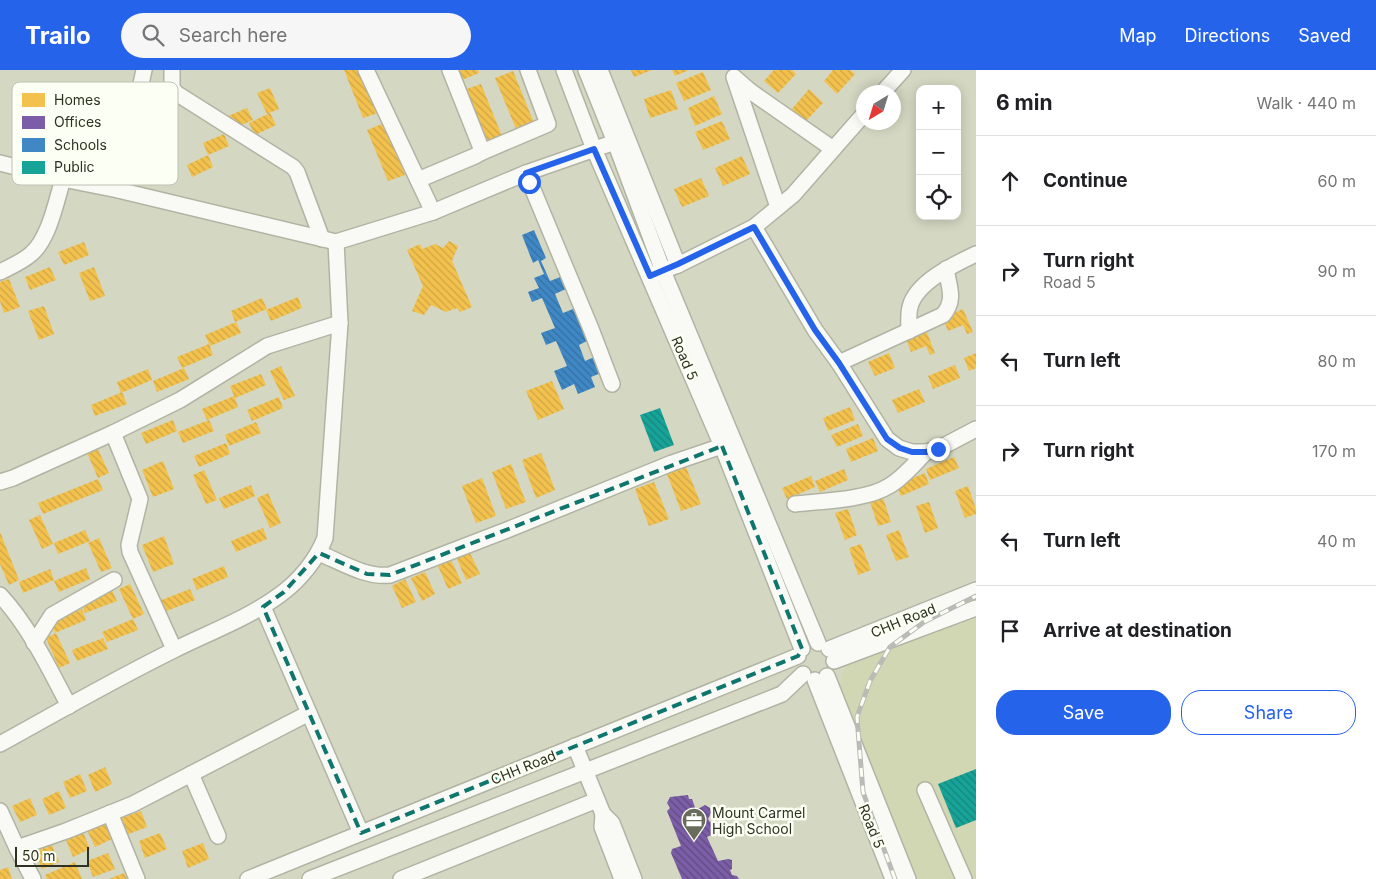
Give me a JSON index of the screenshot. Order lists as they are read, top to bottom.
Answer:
{
  "streets": {
    "street": ["Road 5", "CHH Road"]
  },
  "crossings": [
    ["Road 5", "CHH Road"]
  ],
  "places": {
    "office": ["Mount Carmel High School"]
  },
  "legend": [
    "Homes",
    "Offices",
    "Schools",
    "Public"
  ],
  "scale_bar": "50 m",
  "north": "bottom left",
  "page": {
    "header": "Trailo",
    "search": "Search here",
    "nav": ["Map", "Directions", "Saved"],
    "heading": ["6 min", "Walk · 440 m"],
    "map_buttons": ["+", "−"],
    "list": [
      ["Continue", "60 m"],
      ["Turn right", "Road 5", "90 m"],
      ["Turn left", "80 m"],
      ["Turn right", "170 m"],
      ["Turn left", "40 m"],
      "Arrive at destination"
    ],
    "buttons": ["Save", "Share"],
    "scale": "50 m"
  }
}
